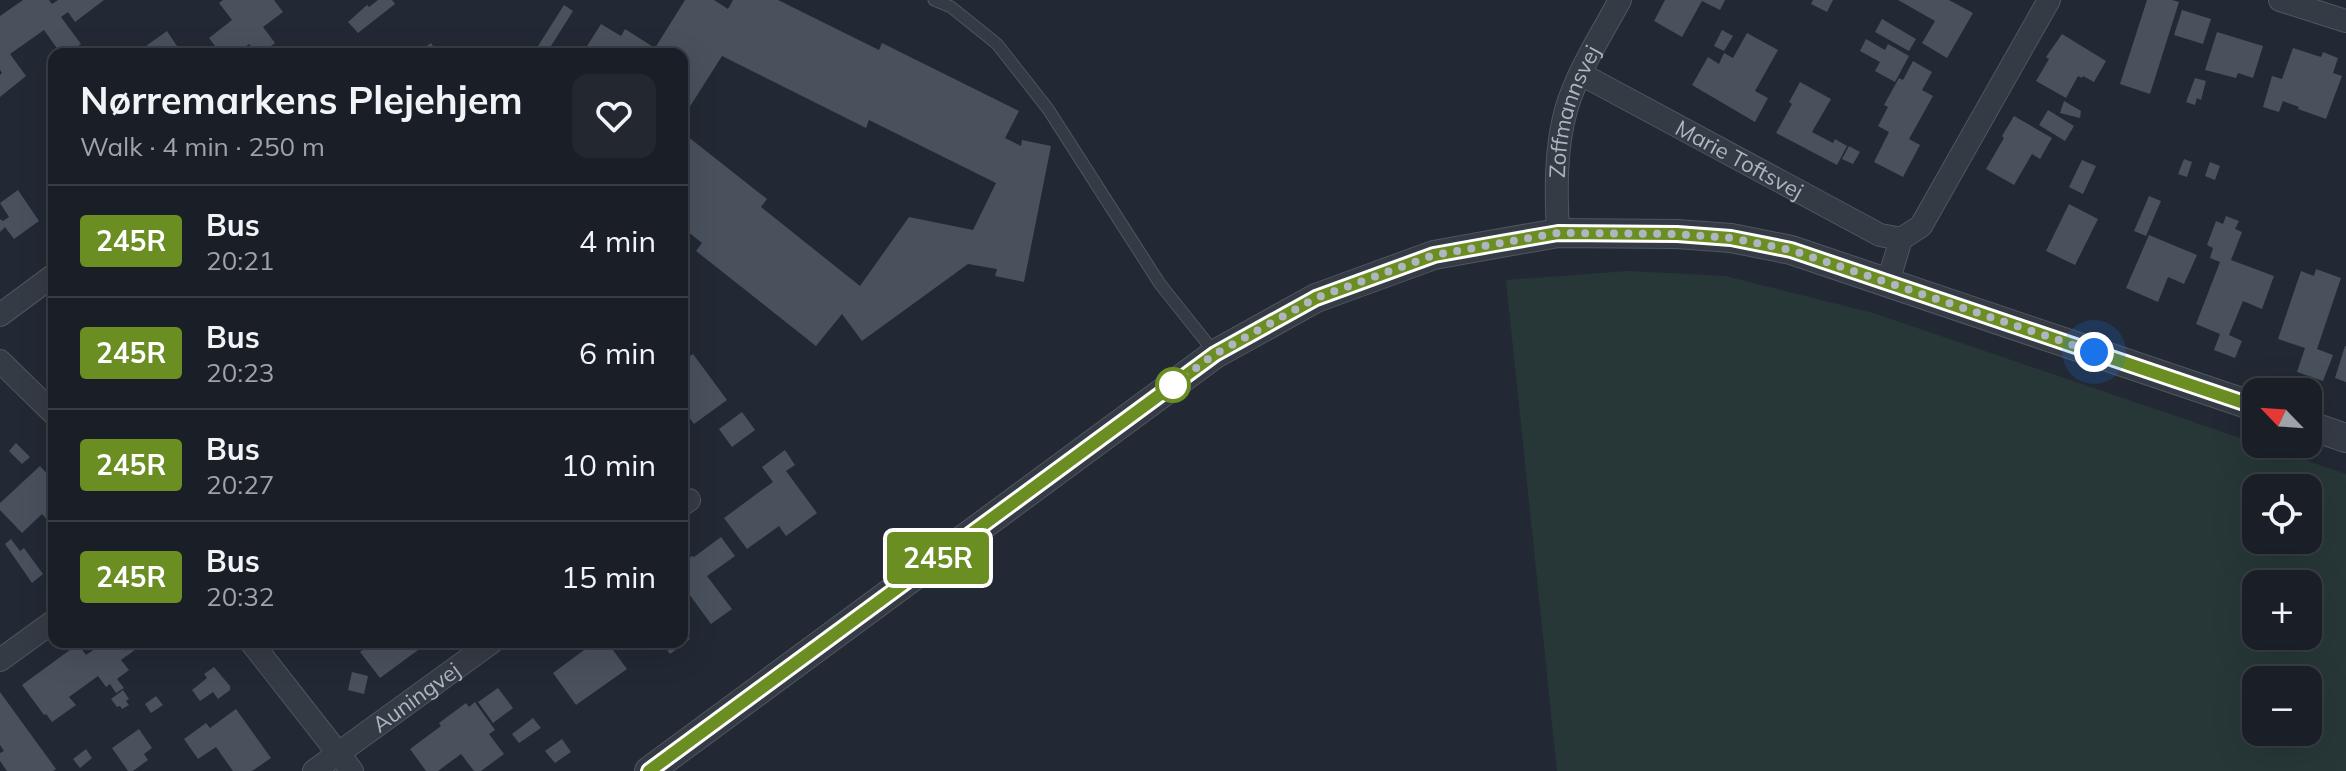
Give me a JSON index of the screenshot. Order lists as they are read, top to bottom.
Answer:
{
  "streets": {
    "street": ["Zoffmannsvej", "Marie Toftsvej", "Auningvej"]
  },
  "crossings": [
    ["Zoffmannsvej", "Marie Toftsvej"]
  ],
  "lines": ["bus line 245R"],
  "north": "top left",
  "page": {
    "on_map": "245R",
    "heading": ["Nørremarkens Plejehjem", "Walk · 4 min · 250 m"],
    "list": [
      {
        "mark": "245R",
        "name": "Bus",
        "note": "20:21",
        "value": "4 min"
      },
      {
        "mark": "245R",
        "name": "Bus",
        "note": "20:23",
        "value": "6 min"
      },
      {
        "mark": "245R",
        "name": "Bus",
        "note": "20:27",
        "value": "10 min"
      },
      {
        "mark": "245R",
        "name": "Bus",
        "note": "20:32",
        "value": "15 min"
      }
    ],
    "map_buttons": ["+", "−"]
  }
}
